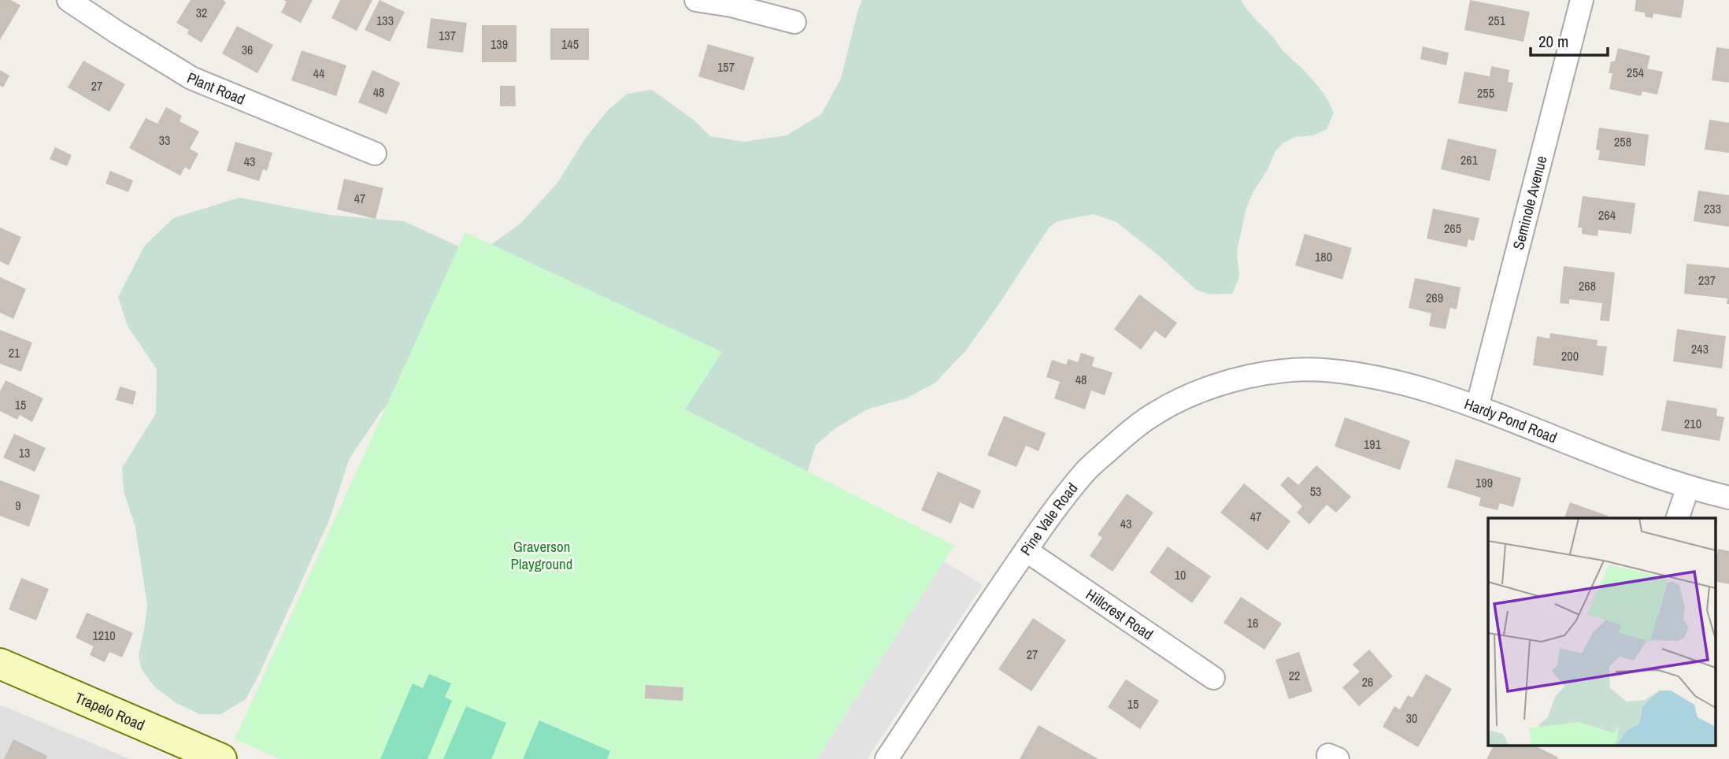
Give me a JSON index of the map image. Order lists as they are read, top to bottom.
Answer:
{
  "streets": {
    "main road": ["Trapelo Road"],
    "street": [
      "Plant Road",
      "Seminole Avenue",
      "Hardy Pond Road",
      "Pine Vale Road",
      "Hillcrest Road"
    ]
  },
  "crossings": [
    ["Seminole Avenue", "Hardy Pond Road"],
    ["Hardy Pond Road", "Pine Vale Road"],
    ["Pine Vale Road", "Hillcrest Road"]
  ],
  "parks": ["Graverson Playground"],
  "house_numbers": [
    "32",
    "133",
    "251",
    "137",
    "139",
    "145",
    "36",
    "157",
    "254",
    "44",
    "27",
    "48",
    "255",
    "33",
    "258",
    "261",
    "43",
    "47",
    "233",
    "264",
    "265",
    "180",
    "237",
    "268",
    "269",
    "243",
    "21",
    "200",
    "48",
    "15",
    "210",
    "191",
    "13",
    "199",
    "53",
    "9",
    "47",
    "43",
    "10",
    "16",
    "1210",
    "27",
    "22",
    "26",
    "15",
    "30"
  ],
  "scale_bar": "20 m"
}
